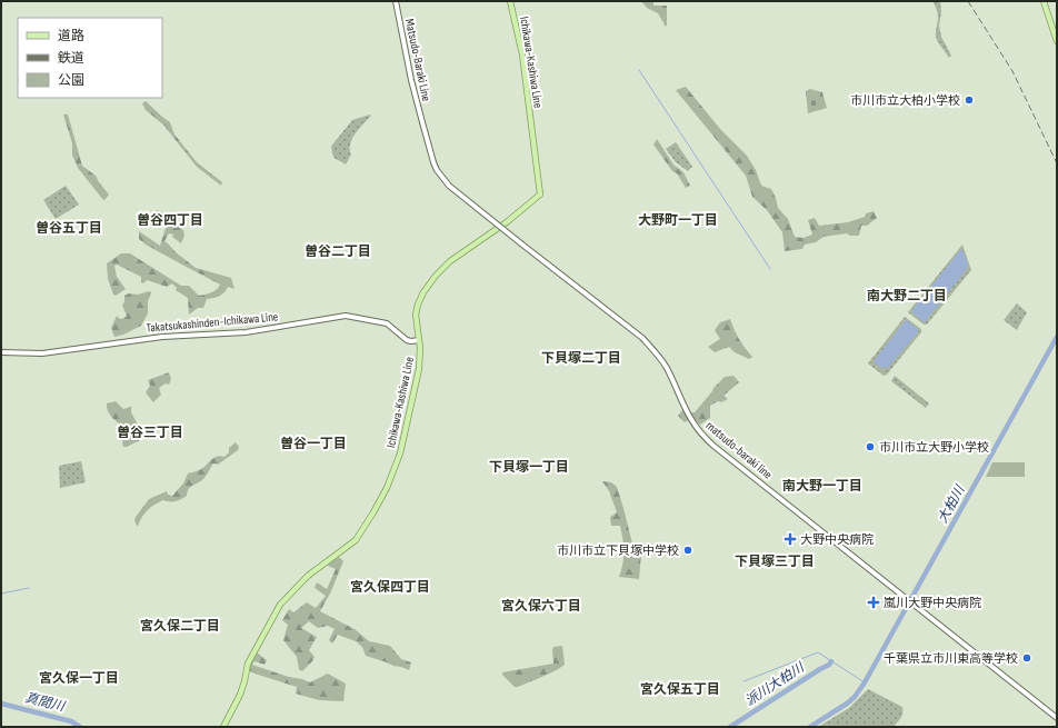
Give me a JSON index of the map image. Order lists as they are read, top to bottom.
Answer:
{
  "streets": {
    "main road": [
      "Matsudo-Baraki Line",
      "Ichikawa-Kashiwa Line",
      "Takatsukashinden-Ichikawa Line",
      "matsudo-baraki line"
    ]
  },
  "crossings": [
    ["Matsudo-Baraki Line", "matsudo-baraki line"],
    ["Ichikawa-Kashiwa Line", "Takatsukashinden-Ichikawa Line"]
  ],
  "districts": [
    "曽谷四丁目",
    "大野町一丁目",
    "曽谷五丁目",
    "曽谷二丁目",
    "南大野二丁目",
    "下貝塚二丁目",
    "曽谷三丁目",
    "曽谷一丁目",
    "下貝塚一丁目",
    "南大野一丁目",
    "下貝塚三丁目",
    "宮久保四丁目",
    "宮久保六丁目",
    "宮久保二丁目",
    "宮久保一丁目",
    "宮久保五丁目"
  ],
  "water": ["大柏川", "派川大柏川", "真間川"],
  "places": {
    "other": [
      "市川市立大柏小学校",
      "市川市立大野小学校",
      "市川市立下貝塚中学校",
      "千葉県立市川東高等学校"
    ],
    "health": ["大野中央病院", "嵐川大野中央病院"]
  },
  "legend": ["道路", "鉄道", "公園"]
}
